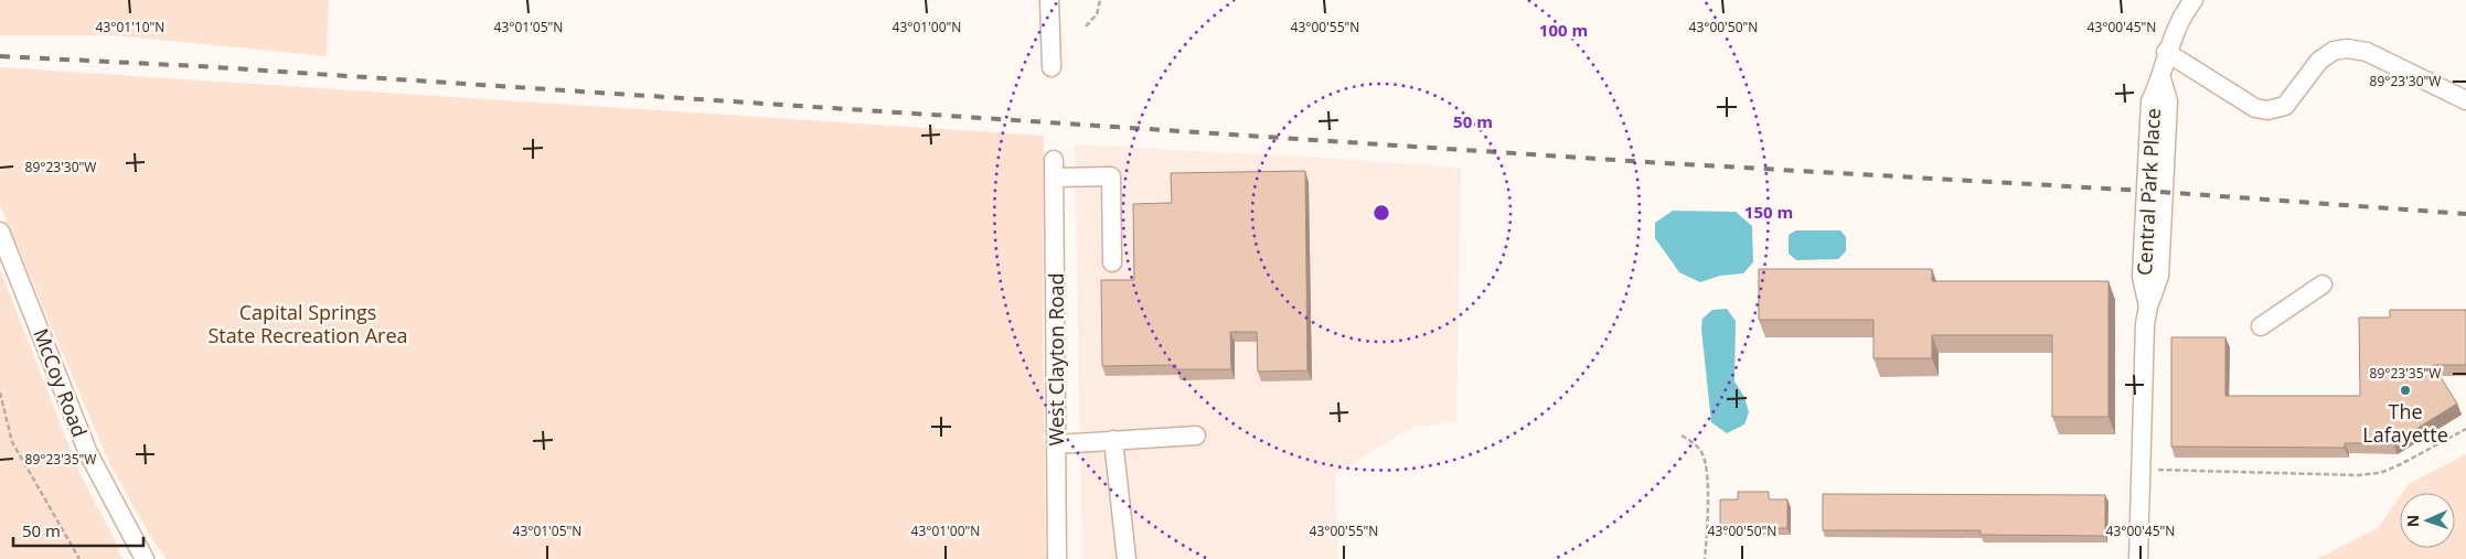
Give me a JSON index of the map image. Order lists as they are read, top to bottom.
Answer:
{
  "streets": {
    "street": ["Central Park Place", "West Clayton Road", "McCoy Road"]
  },
  "parks": ["Capital Springs State Recreation Area"],
  "places": ["The Lafayette"],
  "scale_bar": "50 m",
  "north": "left",
  "coordinates": [
    "43°01'10\"N",
    "43°01'05\"N",
    "43°01'00\"N",
    "43°00'55\"N",
    "43°00'50\"N",
    "43°00'45\"N",
    "89°23'30\"W",
    "89°23'35\"W"
  ],
  "rings": ["100 m", "50 m", "150 m"]
}
